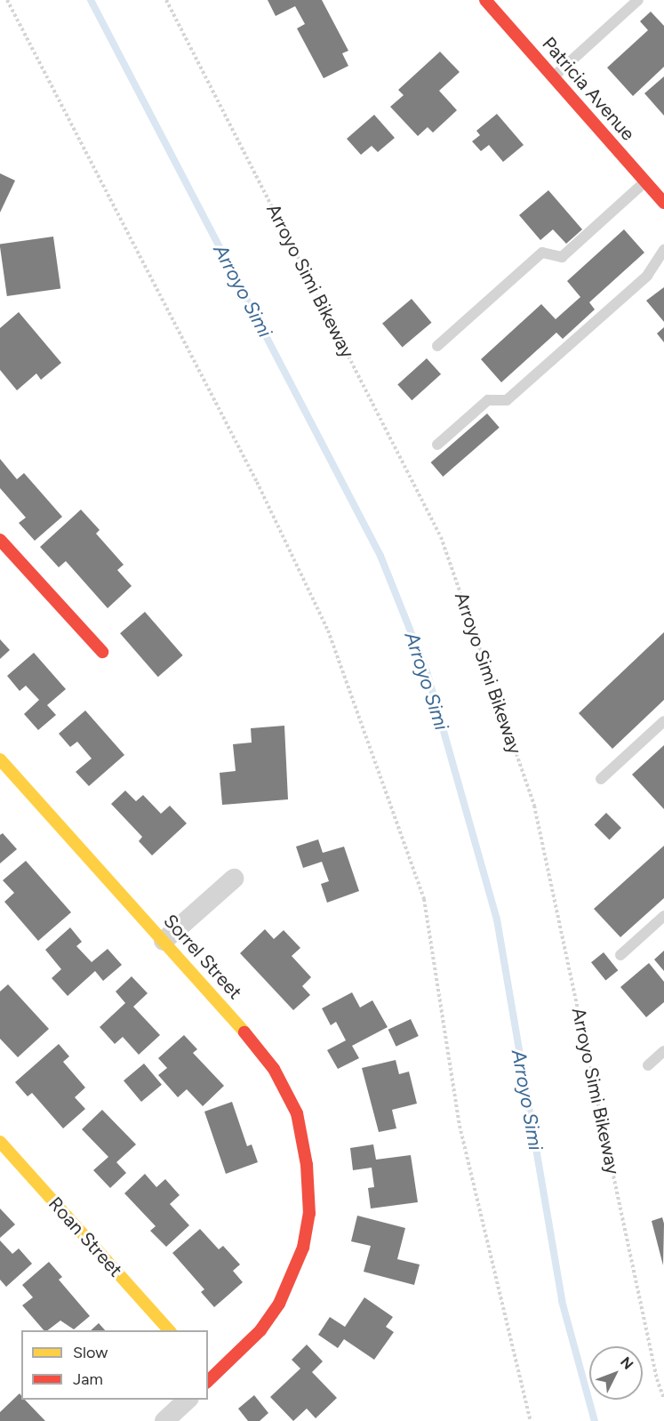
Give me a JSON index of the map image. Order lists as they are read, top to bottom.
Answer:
{
  "streets": {
    "street": ["Patricia Avenue", "Sorrel Street", "Roan Street"],
    "path": ["Arroyo Simi Bikeway"]
  },
  "water": ["Arroyo Simi"],
  "legend": ["Slow", "Jam"],
  "north": "top right"
}
